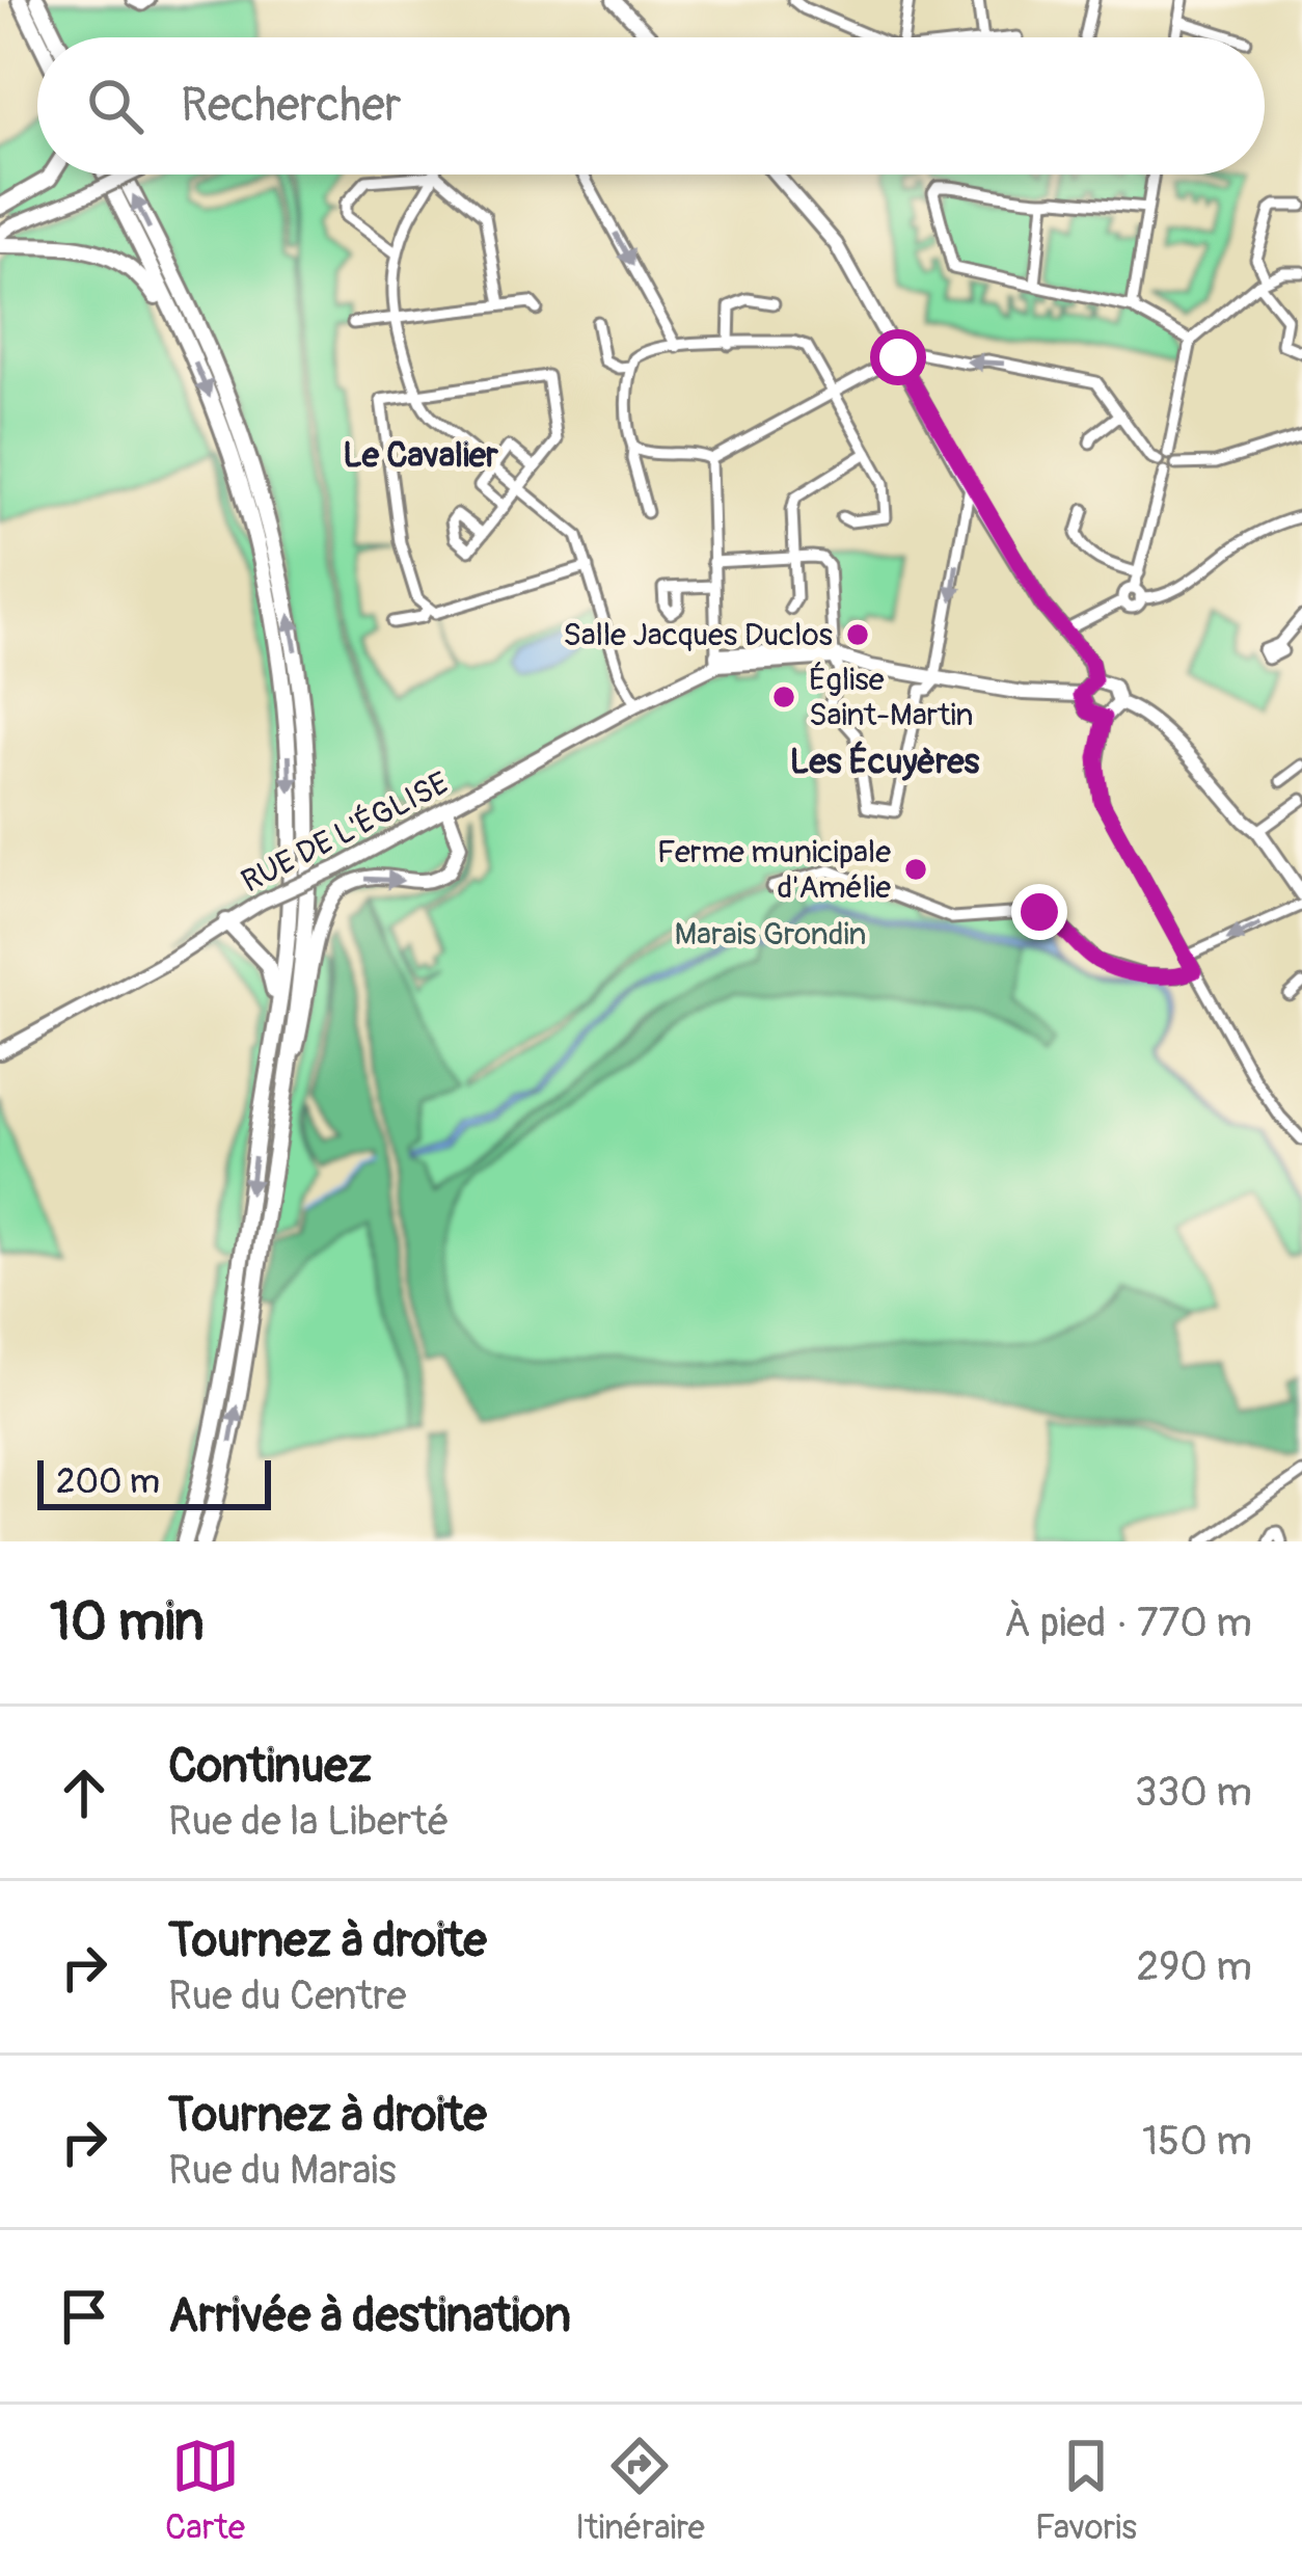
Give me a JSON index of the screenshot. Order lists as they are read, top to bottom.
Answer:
{
  "streets": {
    "street": ["RUE DE L'ÉGLISE"]
  },
  "districts": ["Le Cavalier", "Les Écuyères"],
  "parks": ["Marais Grondin"],
  "places": ["Salle Jacques Duclos", "Église Saint-Martin", "Ferme municipale d'Amélie"],
  "scale_bar": "200 m",
  "page": {
    "search": "Rechercher",
    "scale": "200 m",
    "heading": ["10 min", "À pied · 770 m"],
    "list": [
      ["Continuez", "Rue de la Liberté", "330 m"],
      ["Tournez à droite", "Rue du Centre", "290 m"],
      ["Tournez à droite", "Rue du Marais", "150 m"],
      "Arrivée à destination"
    ],
    "nav": ["Carte", "Itinéraire", "Favoris"]
  }
}
